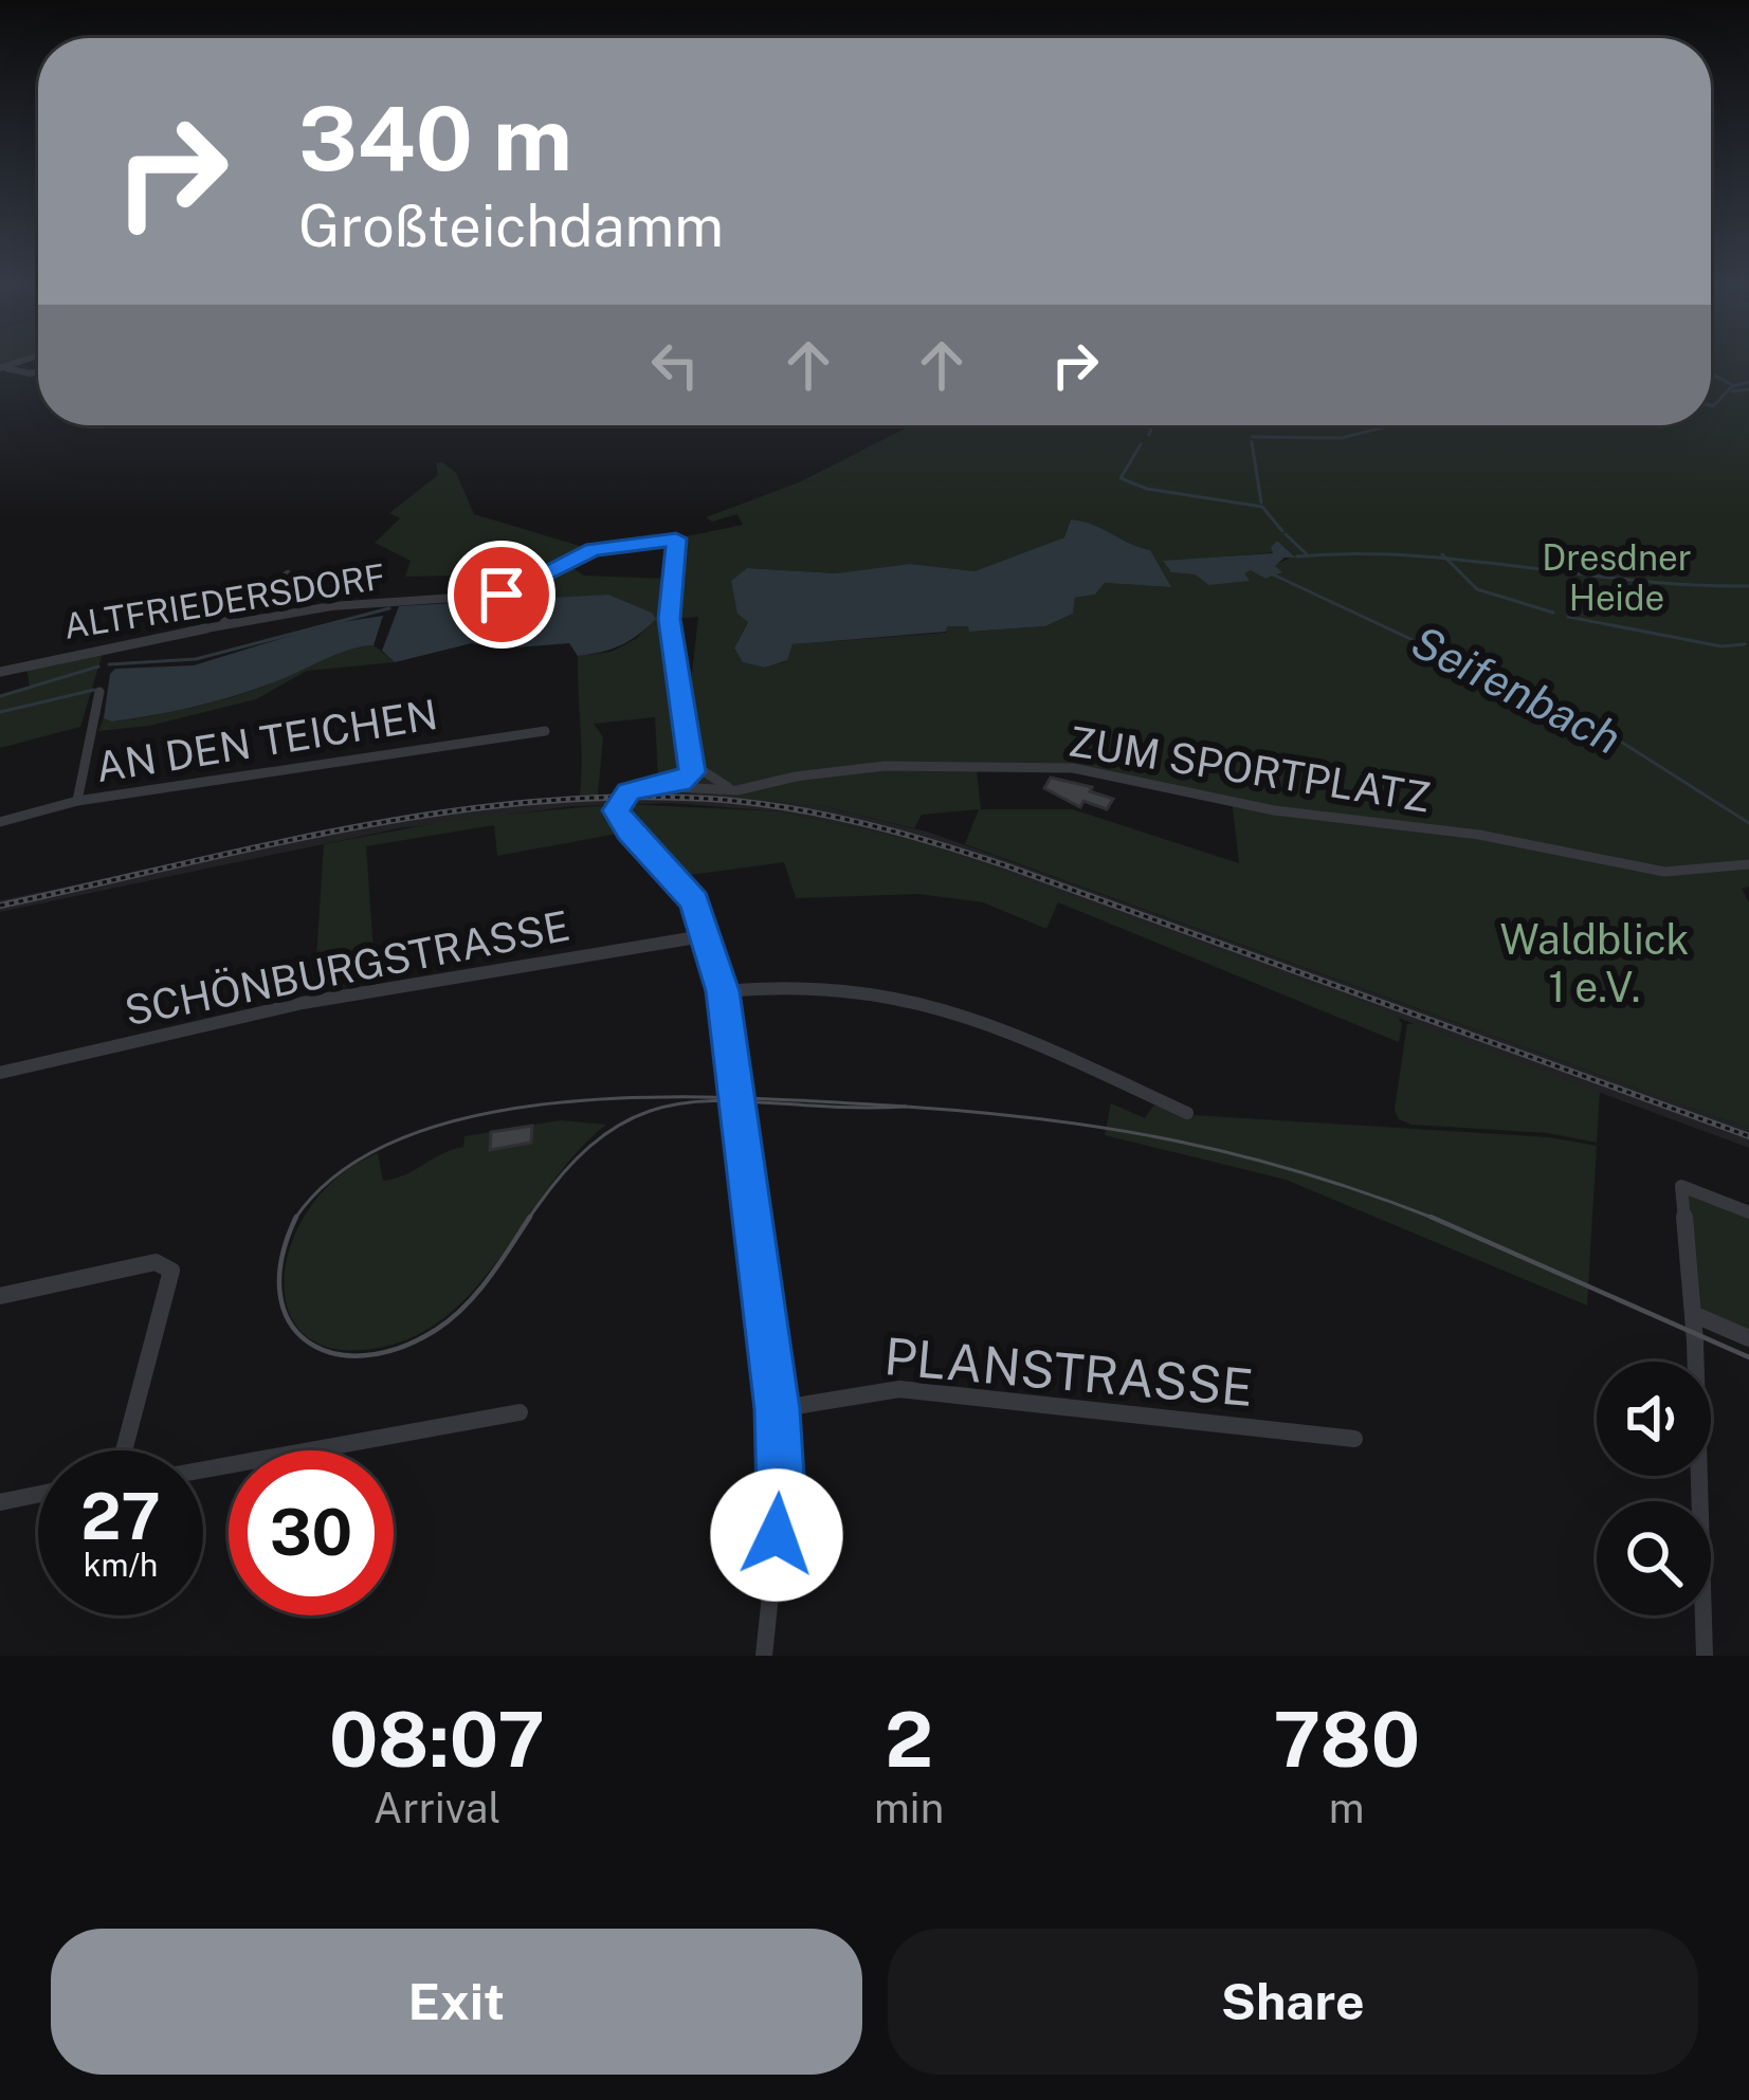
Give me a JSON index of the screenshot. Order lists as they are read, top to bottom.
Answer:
{
  "streets": {
    "street": [
      "ALTFRIEDERSDORF",
      "AN DEN TEICHEN",
      "ZUM SPORTPLATZ",
      "SCHÖNBURGSTRASSE",
      "PLANSTRASSE"
    ]
  },
  "water": ["Seifenbach"],
  "parks": ["Dresdner Heide", "Waldblick 1 e.V."],
  "page": {
    "turn": ["340 m", "Großteichdamm"],
    "speed": "27 km/h",
    "limit": "30",
    "eta": [
      "08:07",
      "Arrival",
      "2",
      "min",
      "780",
      "m"
    ],
    "buttons": ["Exit", "Share"]
  }
}
